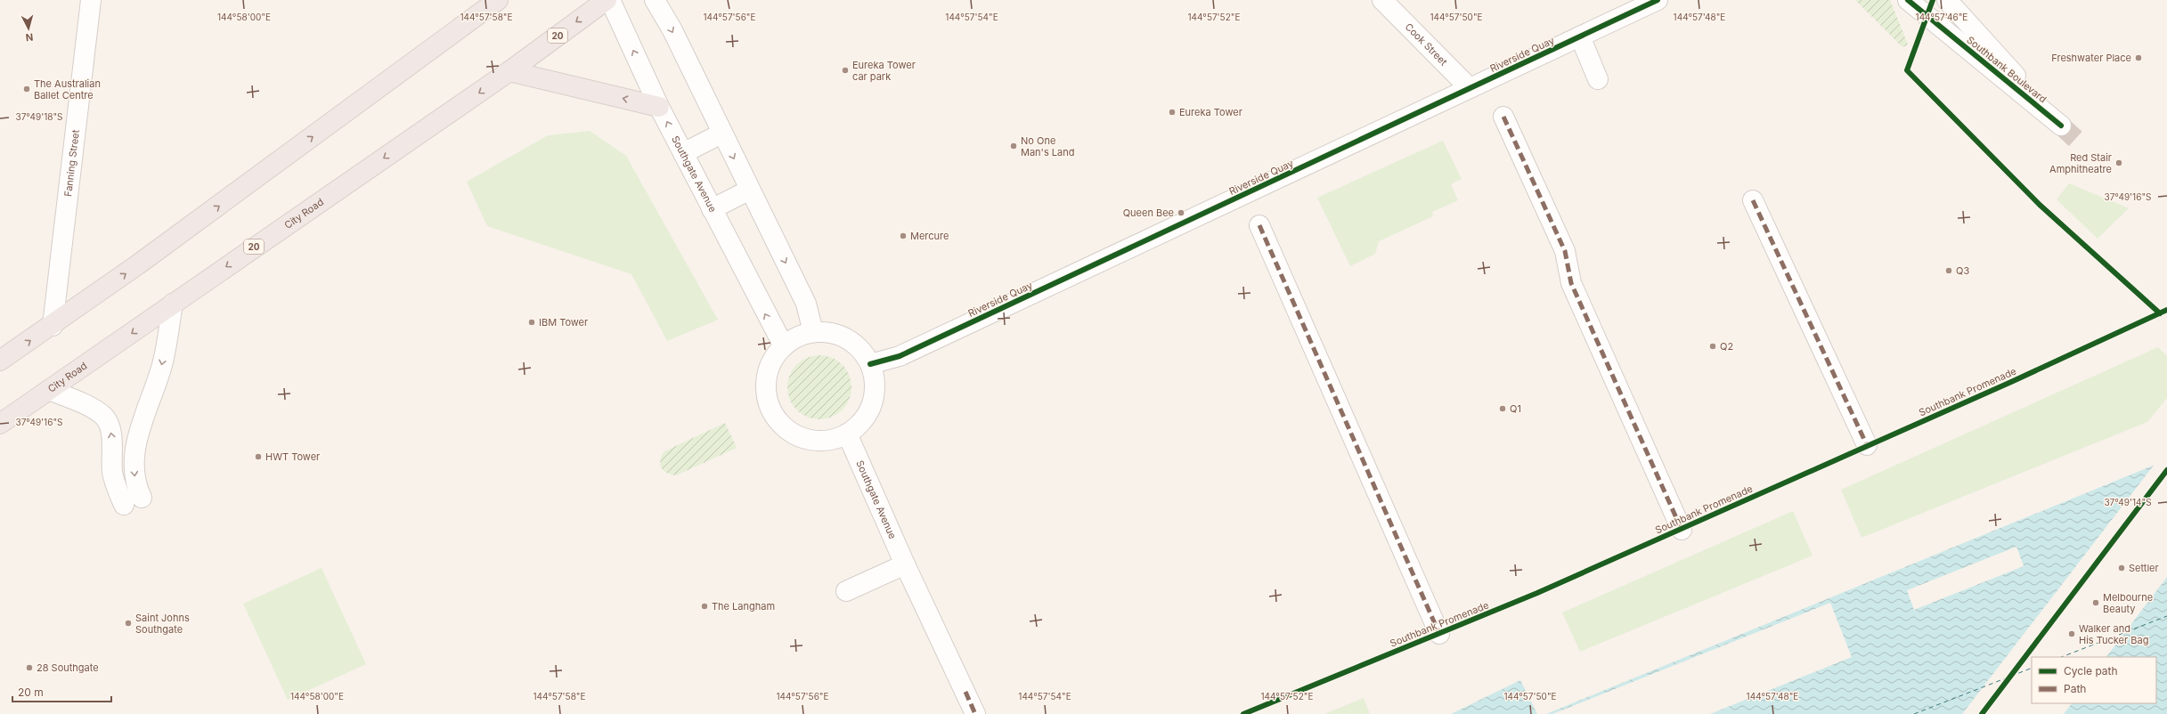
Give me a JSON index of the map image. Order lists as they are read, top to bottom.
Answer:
{
  "streets": {
    "highway": ["20", "City Road"],
    "street": [
      "Cook Street",
      "Riverside Quay",
      "Southbank Boulevard",
      "Fanning Street",
      "Southgate Avenue"
    ],
    "cycle path": ["Southbank Promenade"]
  },
  "crossings": [
    ["Cook Street", "Riverside Quay"],
    ["Riverside Quay", "Southgate Avenue"]
  ],
  "places": [
    "Freshwater Place",
    "Eureka Tower car park",
    "The Australian Ballet Centre",
    "Eureka Tower",
    "No One Man's Land",
    "Red Stair Amphitheatre",
    "Queen Bee",
    "Mercure",
    "Q3",
    "IBM Tower",
    "Q2",
    "Q1",
    "HWT Tower",
    "Settler",
    "Melbourne Beauty",
    "The Langham",
    "Saint Johns Southgate",
    "Walker and His Tucker Bag",
    "28 Southgate"
  ],
  "legend": ["Cycle path", "Path"],
  "scale_bar": "20 m",
  "north": "bottom",
  "coordinates": [
    "144°58'00\"E",
    "144°57'58\"E",
    "144°57'56\"E",
    "144°57'54\"E",
    "144°57'52\"E",
    "144°57'50\"E",
    "144°57'48\"E",
    "144°57'46\"E",
    "37°49'18\"S",
    "37°49'16\"S",
    "37°49'14\"S"
  ]
}
